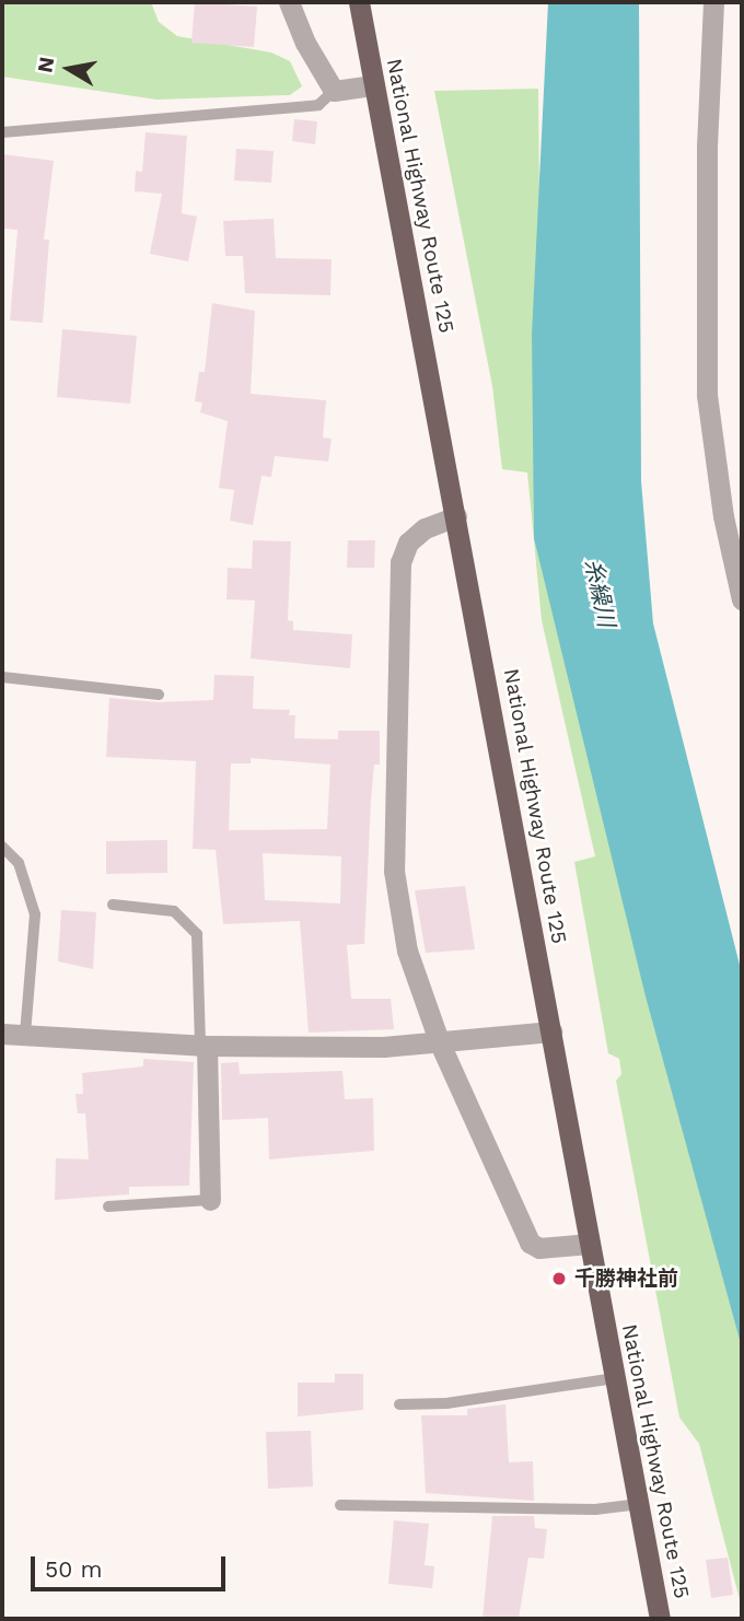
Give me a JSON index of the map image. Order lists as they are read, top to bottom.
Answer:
{
  "streets": {
    "highway": ["National Highway Route 125"]
  },
  "water": ["糸繰川"],
  "places": ["千勝神社前"],
  "scale_bar": "50 m",
  "north": "left"
}
